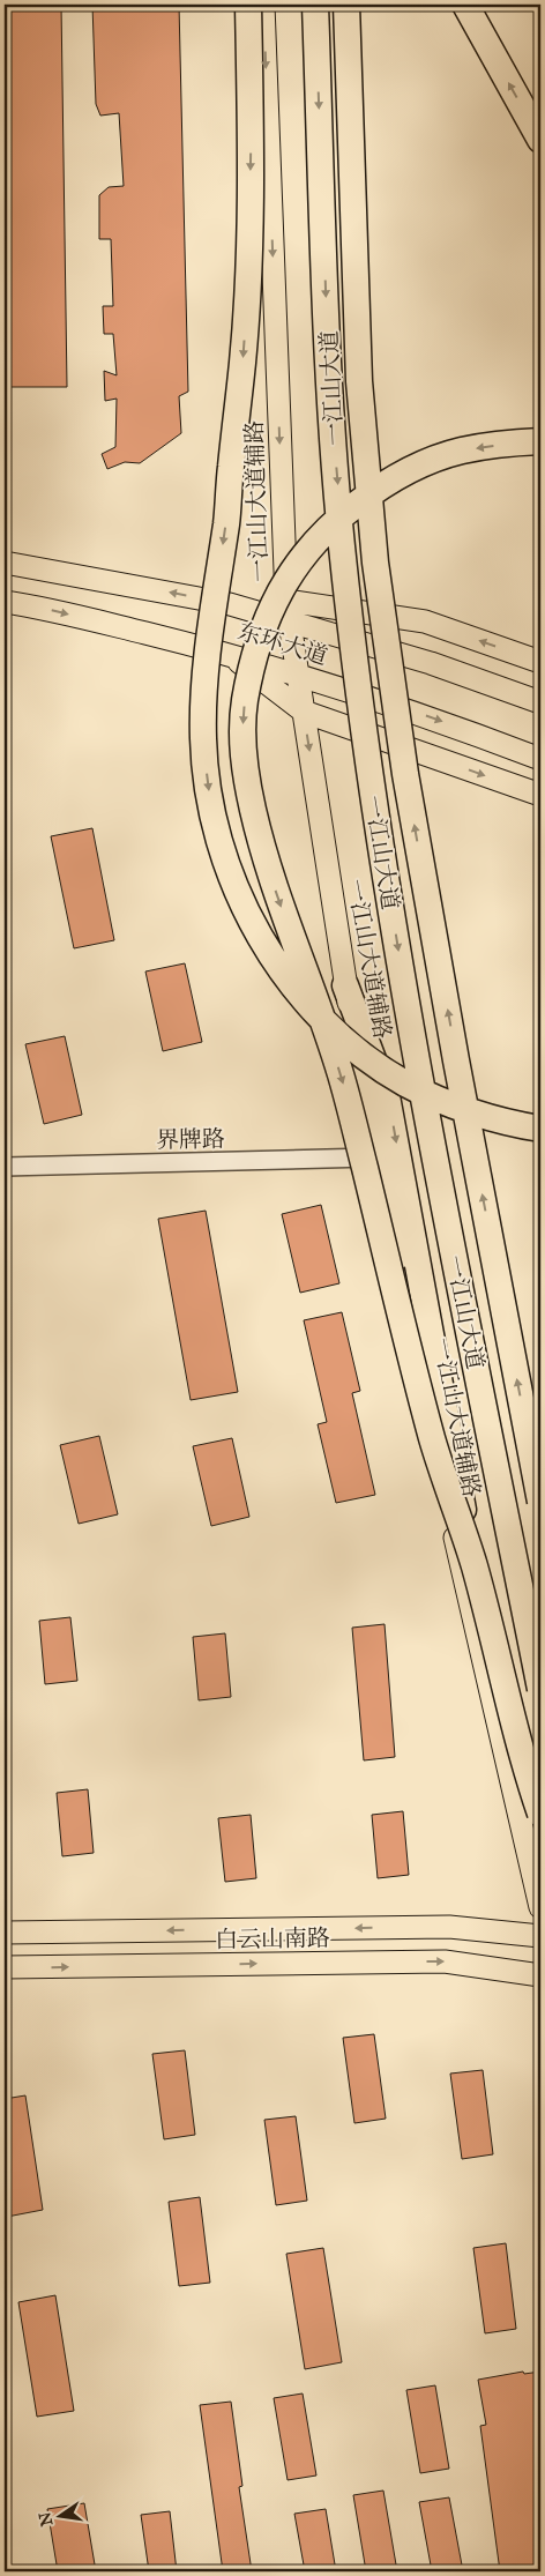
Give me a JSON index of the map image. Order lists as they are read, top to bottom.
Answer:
{
  "streets": {
    "highway": ["一江山大道"],
    "main road": ["一江山大道辅路", "东环大道", "白云山南路"],
    "street": ["界牌路"]
  },
  "crossings": [
    ["一江山大道辅路", "东环大道"],
    ["一江山大道辅路", "界牌路"]
  ],
  "one_way": ["一江山大道辅路"],
  "north": "left"
}
